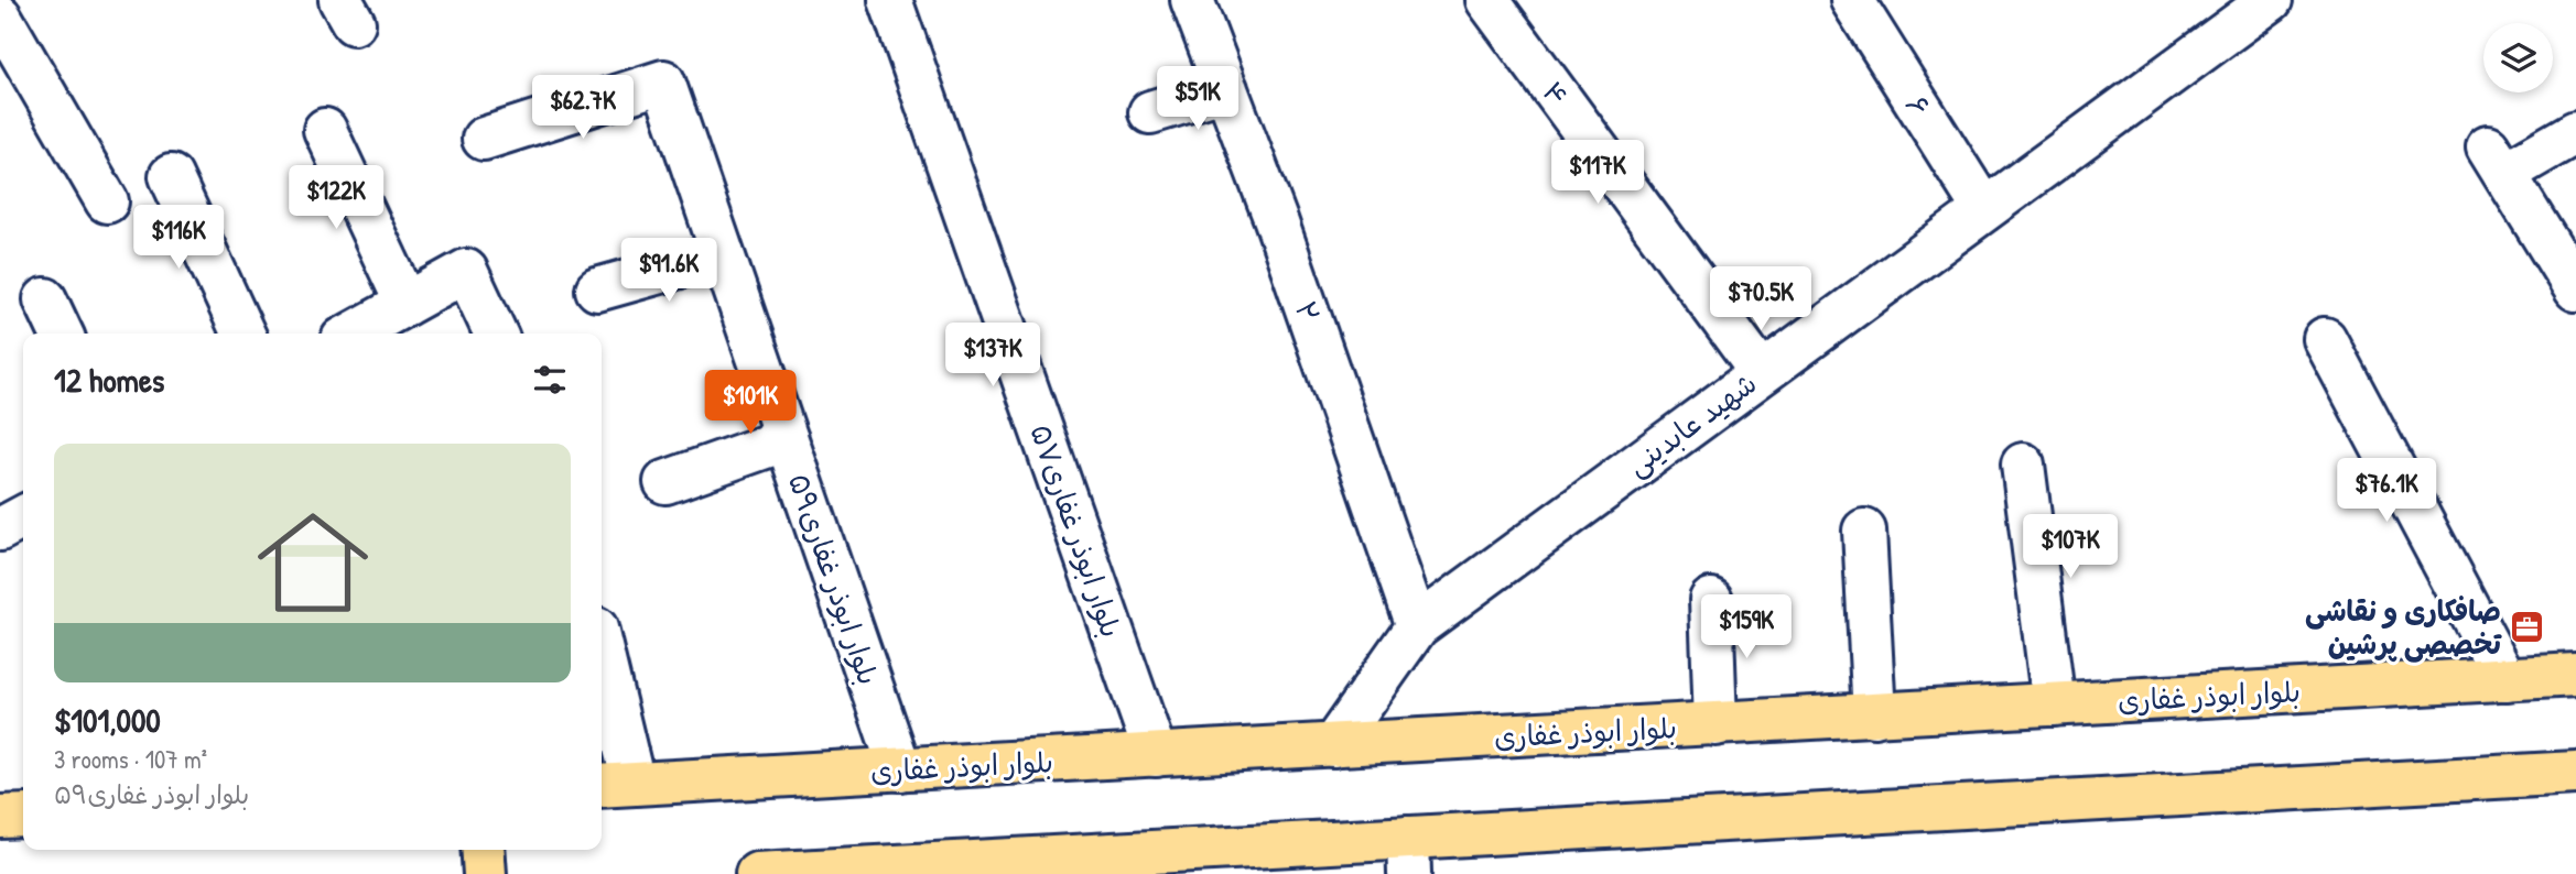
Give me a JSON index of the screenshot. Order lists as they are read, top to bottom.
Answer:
{
  "streets": {
    "main road": ["بلوار ابوذر غفاری"],
    "street": [
      "۴",
      "۶",
      "۲",
      "شهید عابدینی",
      "بلوار ابوذر غفاری۵۷",
      "بلوار ابوذر غفاری۵۹"
    ]
  },
  "crossings": [
    ["۴", "شهید عابدینی"],
    ["۶", "شهید عابدینی"],
    ["۲", "شهید عابدینی"],
    ["شهید عابدینی", "بلوار ابوذر غفاری"],
    ["بلوار ابوذر غفاری۵۷", "بلوار ابوذر غفاری"],
    ["بلوار ابوذر غفاری۵۹", "بلوار ابوذر غفاری"]
  ],
  "places": {
    "office": ["صافکاری و نقاشی تخصصی پرشین"]
  },
  "page": {
    "price": [
      "$51K",
      "$62.7K",
      "$117K",
      "$122K",
      "$116K",
      "$91.6K",
      "$70.5K",
      "$137K",
      "$101K",
      "$76.1K",
      "$107K",
      "$159K"
    ],
    "heading": "12 homes",
    "list": [
      {
        "name": "$101,000",
        "note": "3 rooms · 107 m² · بلوار ابوذر غفاری۵۹"
      }
    ]
  }
}
